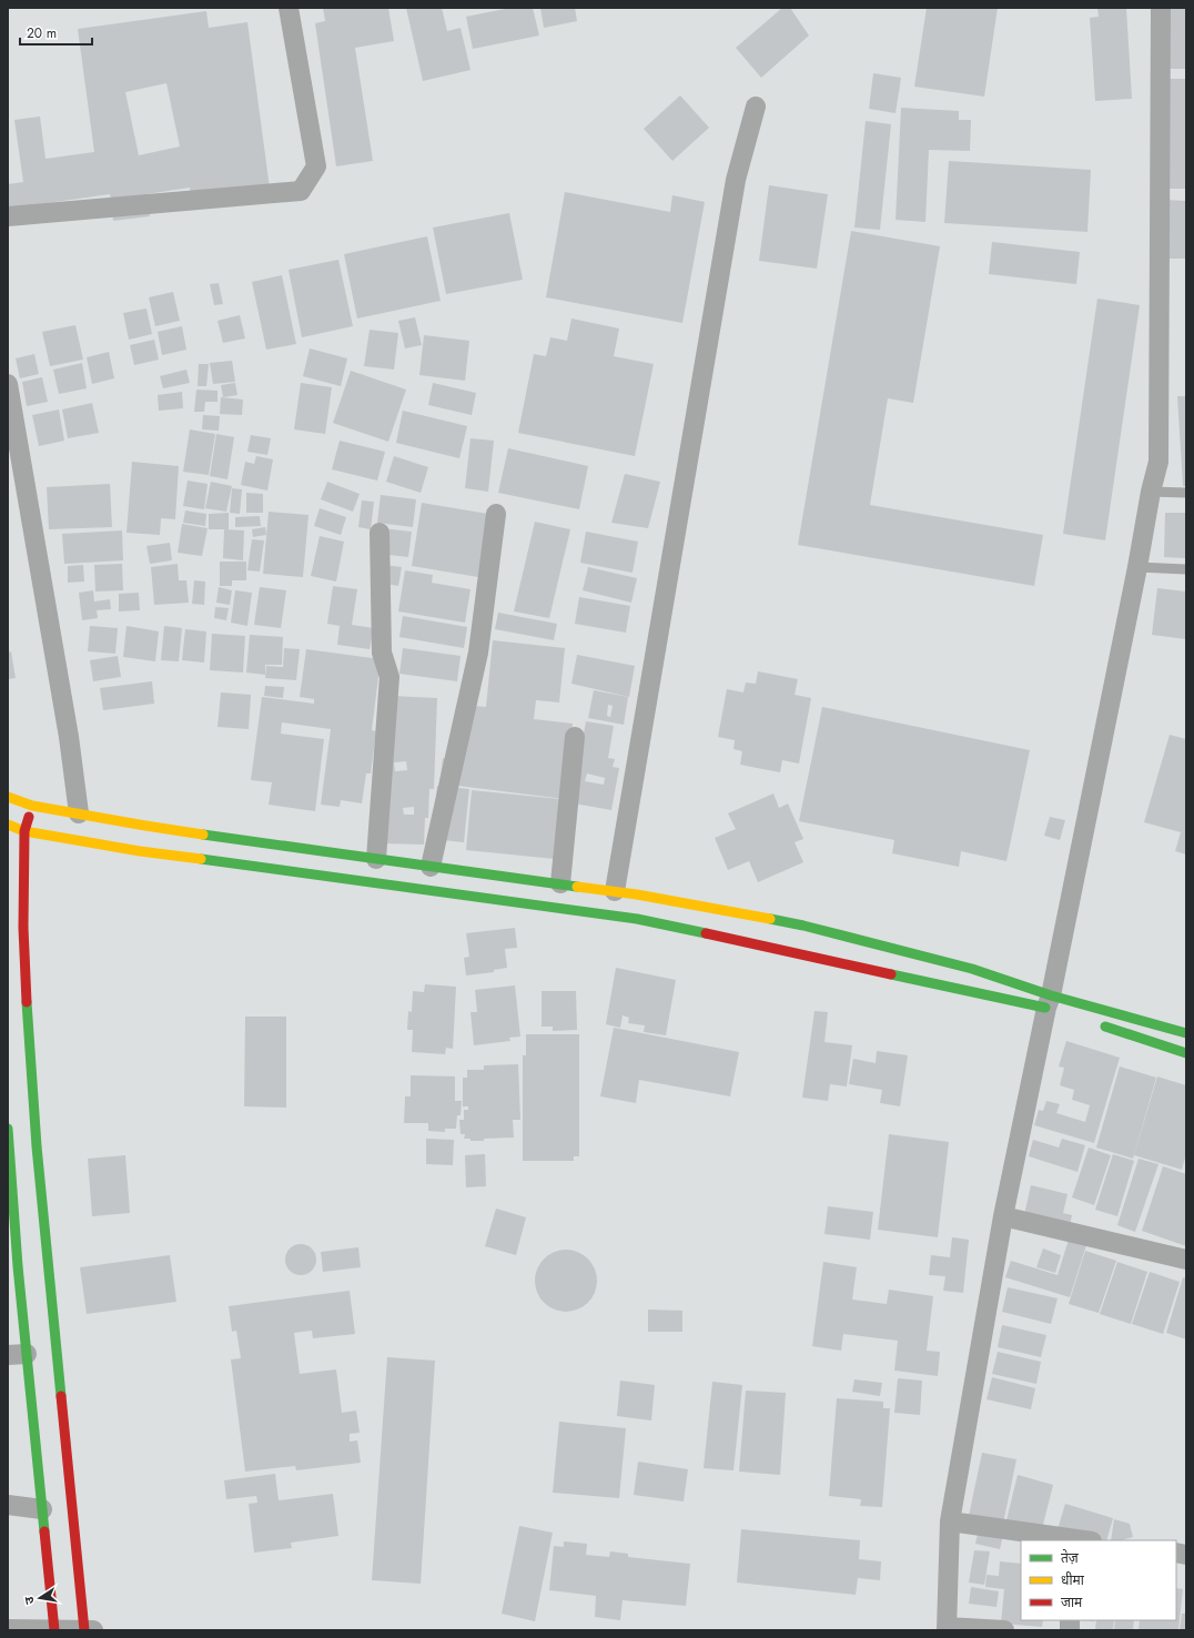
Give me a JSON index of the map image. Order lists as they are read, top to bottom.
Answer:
{
  "legend": ["तेज़", "धीमा", "जाम"],
  "scale_bar": "20 m",
  "north": "left"
}
